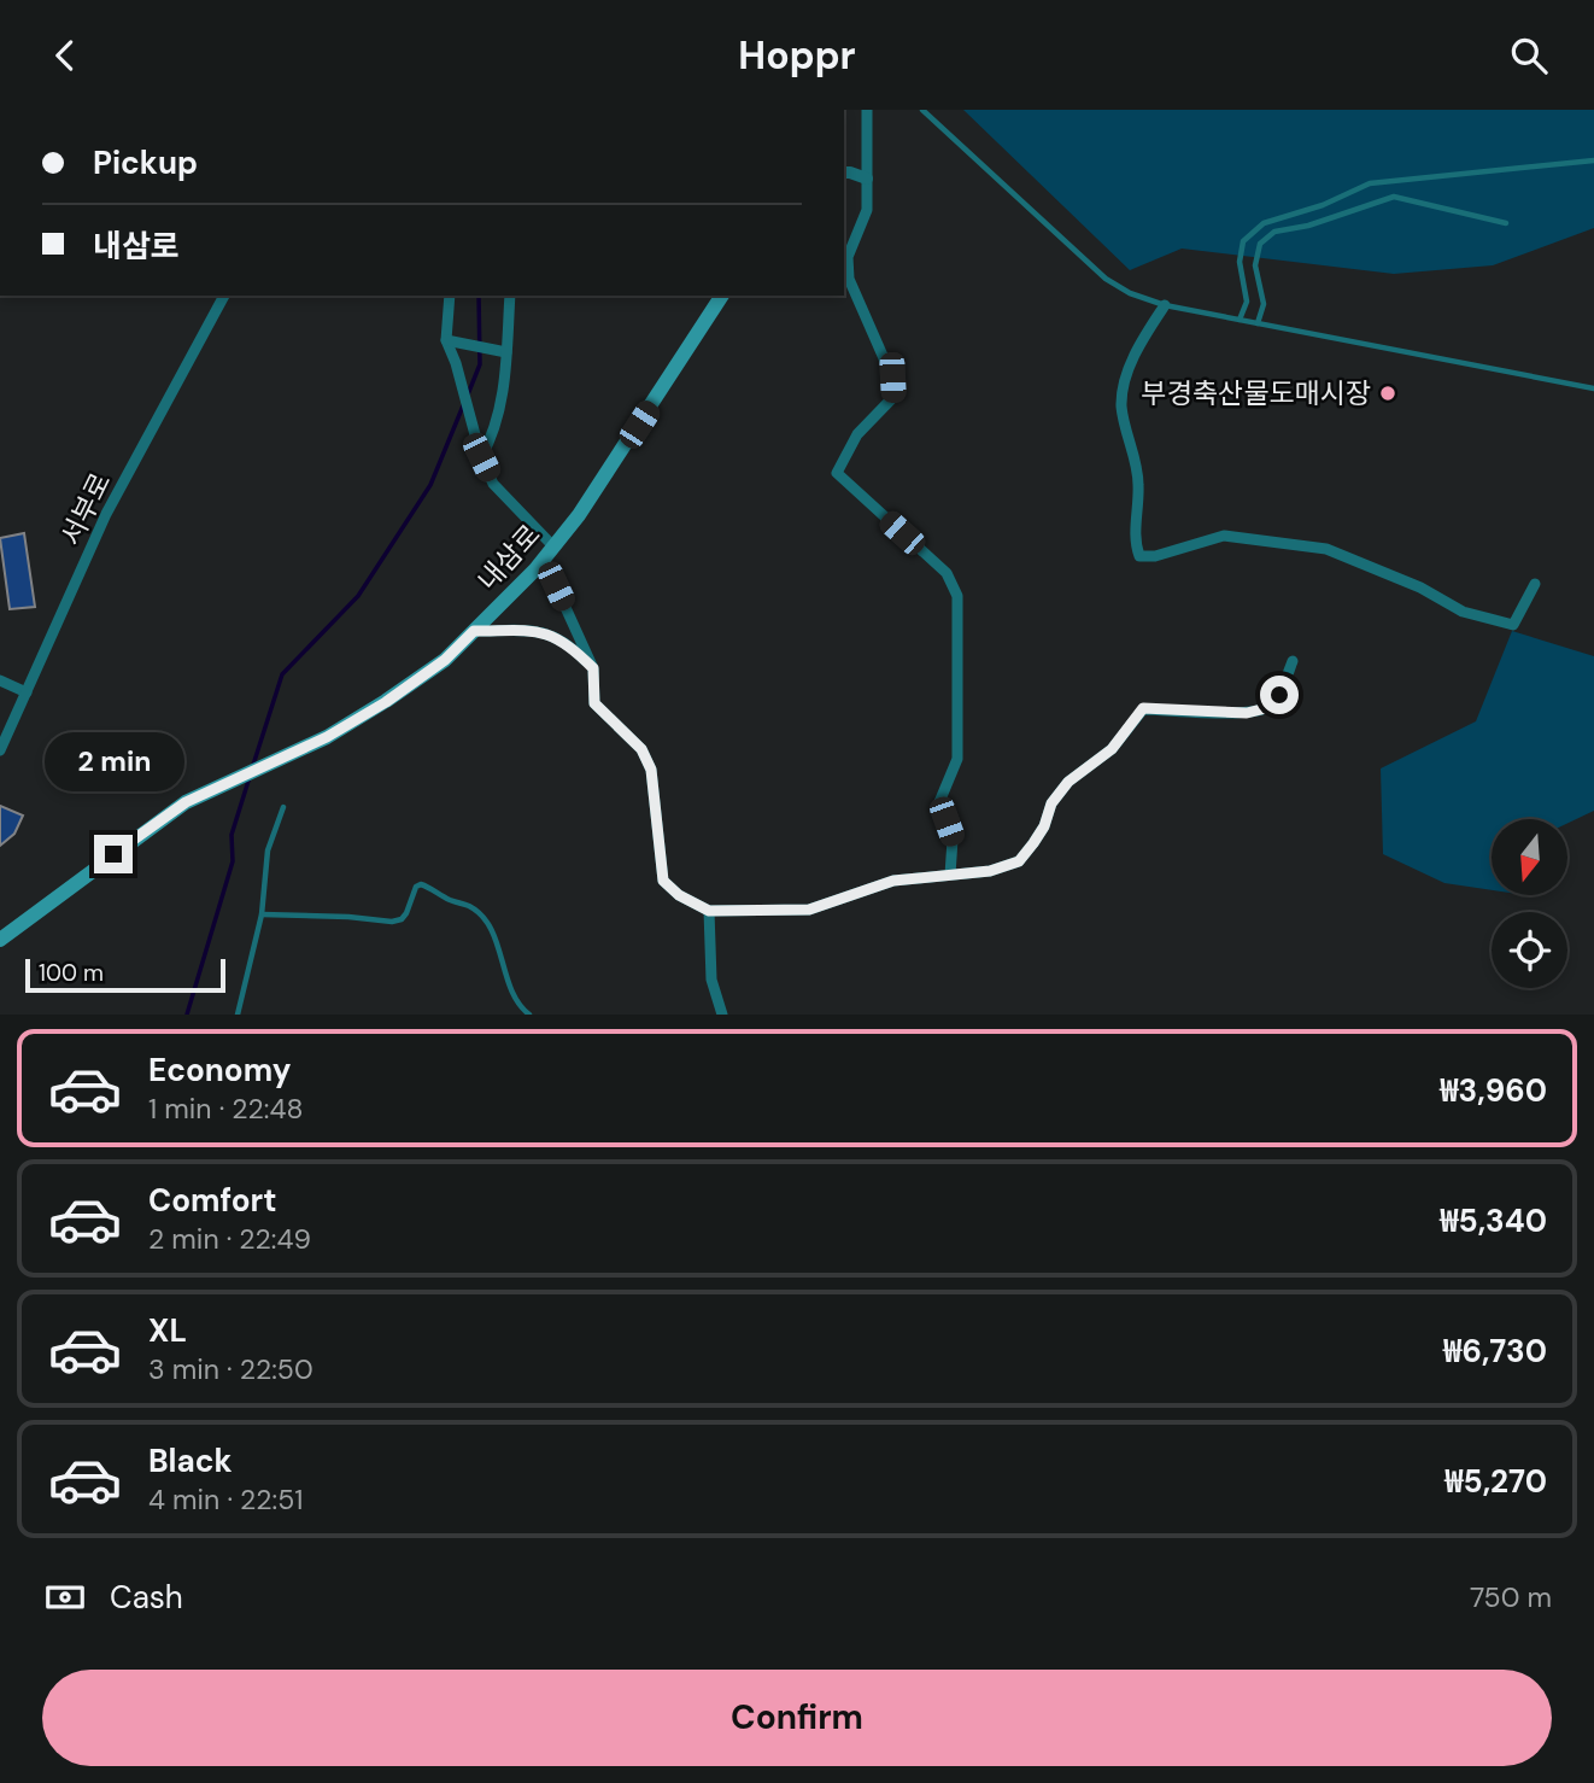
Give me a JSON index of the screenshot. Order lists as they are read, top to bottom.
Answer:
{
  "streets": {
    "main road": ["내삼로"],
    "street": ["서부로"]
  },
  "places": ["부경축산물도매시장"],
  "scale_bar": "100 m",
  "north": "bottom",
  "page": {
    "header": "Hoppr",
    "banner": ["Pickup", "내삼로"],
    "bubble": "2 min",
    "scale": "100 m",
    "list": [
      {
        "name": "Economy",
        "note": "1 min · 22:48",
        "value": "₩3,960"
      },
      {
        "name": "Comfort",
        "note": "2 min · 22:49",
        "value": "₩5,340"
      },
      {
        "name": "XL",
        "note": "3 min · 22:50",
        "value": "₩6,730"
      },
      {
        "name": "Black",
        "note": "4 min · 22:51",
        "value": "₩5,270"
      }
    ],
    "pay": ["Cash", "750 m"],
    "buttons": "Confirm"
  }
}
